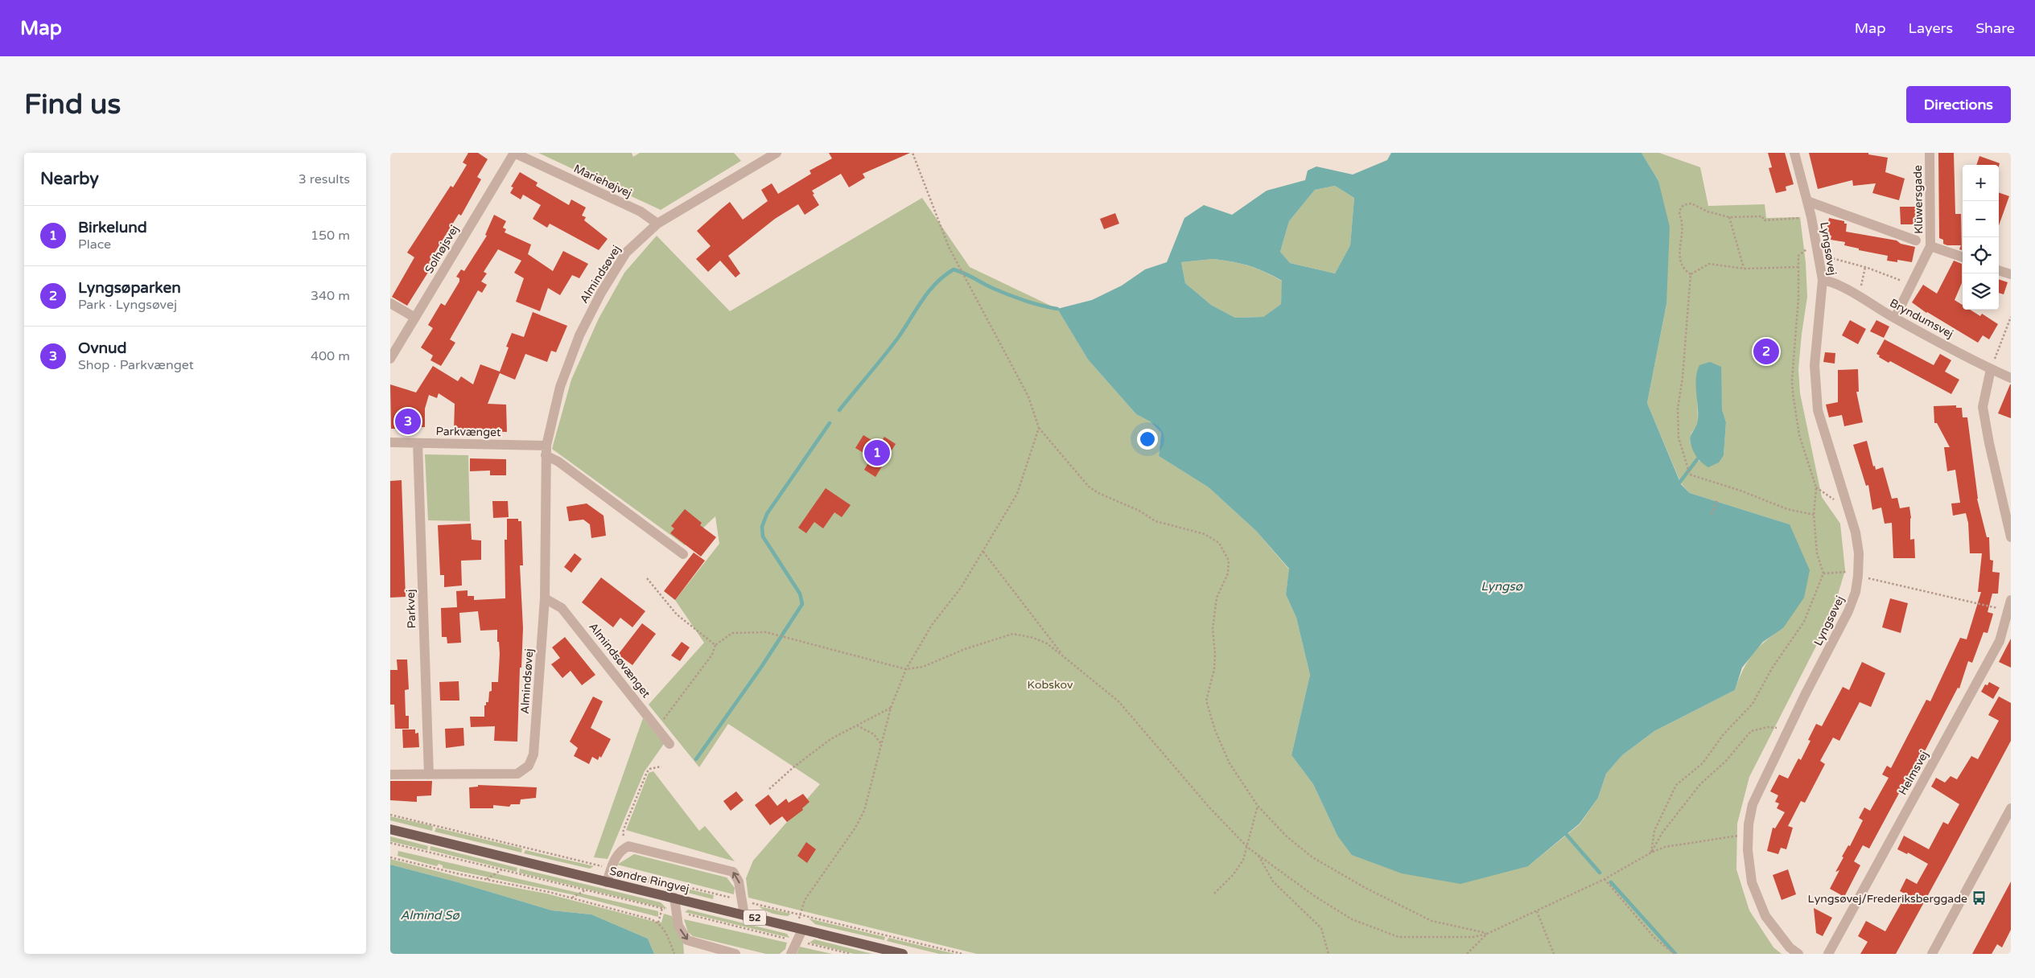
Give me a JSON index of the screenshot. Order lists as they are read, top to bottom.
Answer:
{
  "streets": {
    "main road": ["Søndre Ringvej", "52"],
    "street": [
      "Mariehøjvej",
      "Klüwersgade",
      "Lyngsøvej",
      "Solhøjsvej",
      "Almindsøvej",
      "Bryndumsvej",
      "Parkvænget",
      "Parkvej",
      "Almindsøvænget",
      "Helmsvej"
    ]
  },
  "crossings": [
    ["Mariehøjvej", "Solhøjsvej"],
    ["Mariehøjvej", "Almindsøvej"],
    ["Klüwersgade", "Bryndumsvej"],
    ["Lyngsøvej", "Bryndumsvej"],
    ["Almindsøvej", "Parkvænget"],
    ["Almindsøvej", "Parkvej"],
    ["Almindsøvej", "Almindsøvænget"],
    ["Parkvænget", "Parkvej"]
  ],
  "water": ["Lyngsø", "Almind Sø"],
  "parks": ["Kobskov"],
  "places": {
    "bus stop": ["Lyngsøvej/Frederiksberggade"]
  },
  "page": {
    "header": "Map",
    "nav": ["Map", "Layers", "Share"],
    "buttons": "Directions",
    "title": "Find us",
    "heading": ["Nearby", "3 results"],
    "map_buttons": ["+", "−"],
    "list": [
      {
        "mark": "1",
        "name": "Birkelund",
        "note": "Place",
        "value": "150 m"
      },
      {
        "mark": "2",
        "name": "Lyngsøparken",
        "note": "Park · Lyngsøvej",
        "value": "340 m"
      },
      {
        "mark": "3",
        "name": "Ovnud",
        "note": "Shop · Parkvænget",
        "value": "400 m"
      }
    ],
    "pins": ["2", "3", "1"]
  }
}
